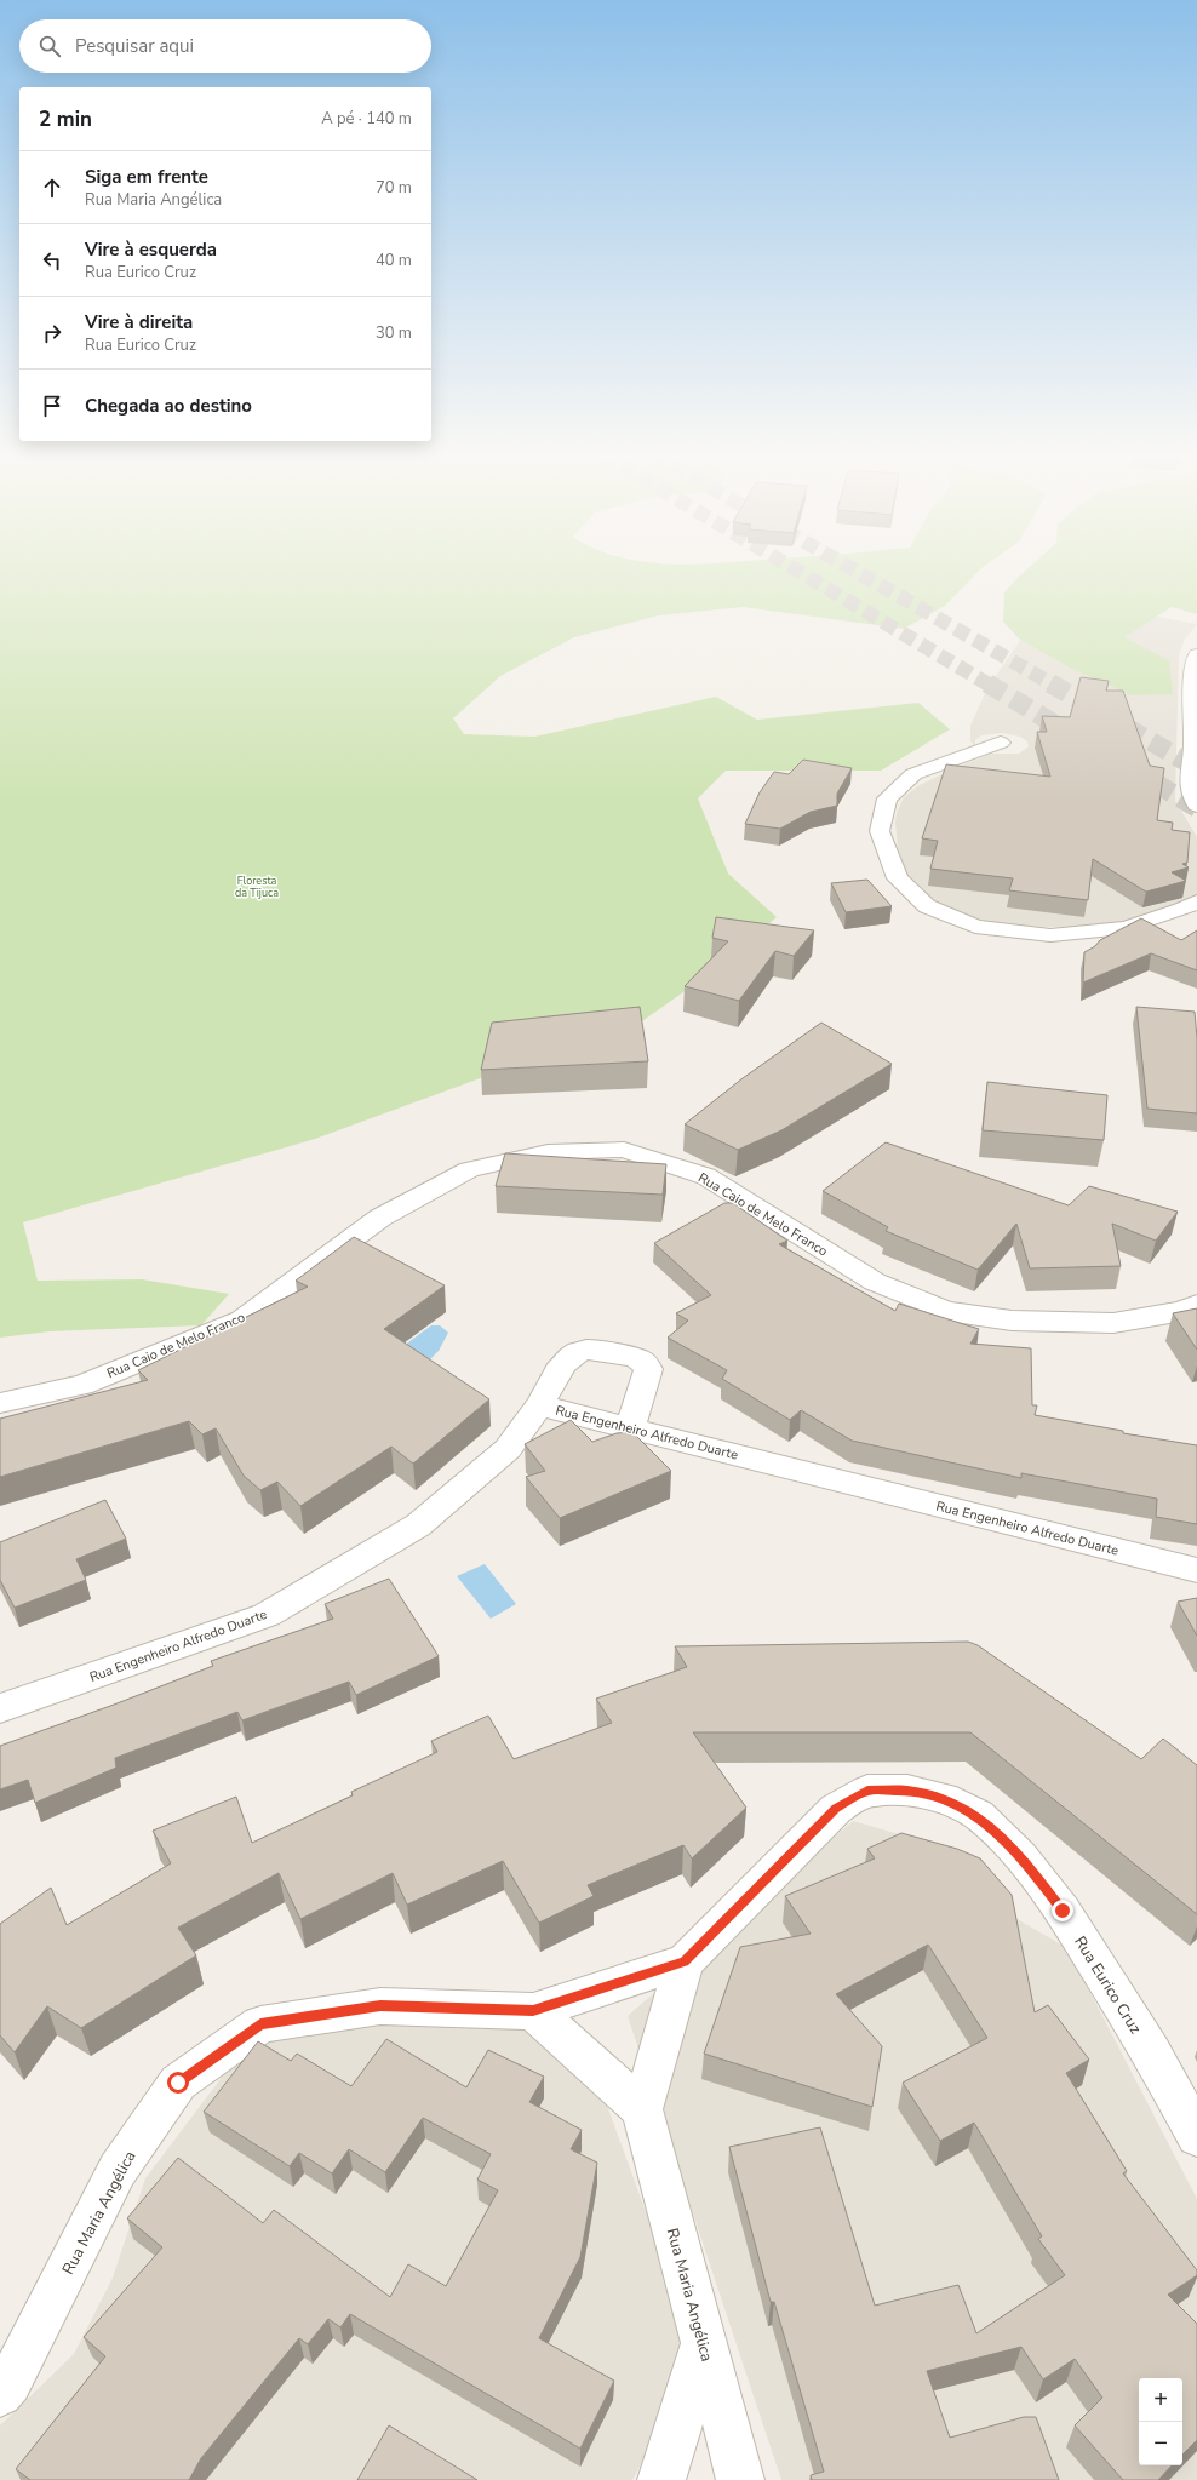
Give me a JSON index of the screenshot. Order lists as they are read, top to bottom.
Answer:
{
  "streets": {
    "street": [
      "Rua Caio de Melo Franco",
      "Rua Engenheiro Alfredo Duarte",
      "Rua Eurico Cruz",
      "Rua Maria Angélica"
    ]
  },
  "crossings": [
    ["Rua Eurico Cruz", "Rua Maria Angélica"]
  ],
  "parks": ["Floresta da Tijuca"],
  "page": {
    "search": "Pesquisar aqui",
    "heading": ["2 min", "A pé · 140 m"],
    "list": [
      ["Siga em frente", "Rua Maria Angélica", "70 m"],
      ["Vire à esquerda", "Rua Eurico Cruz", "40 m"],
      ["Vire à direita", "Rua Eurico Cruz", "30 m"],
      "Chegada ao destino"
    ],
    "map_buttons": ["+", "−"]
  }
}
